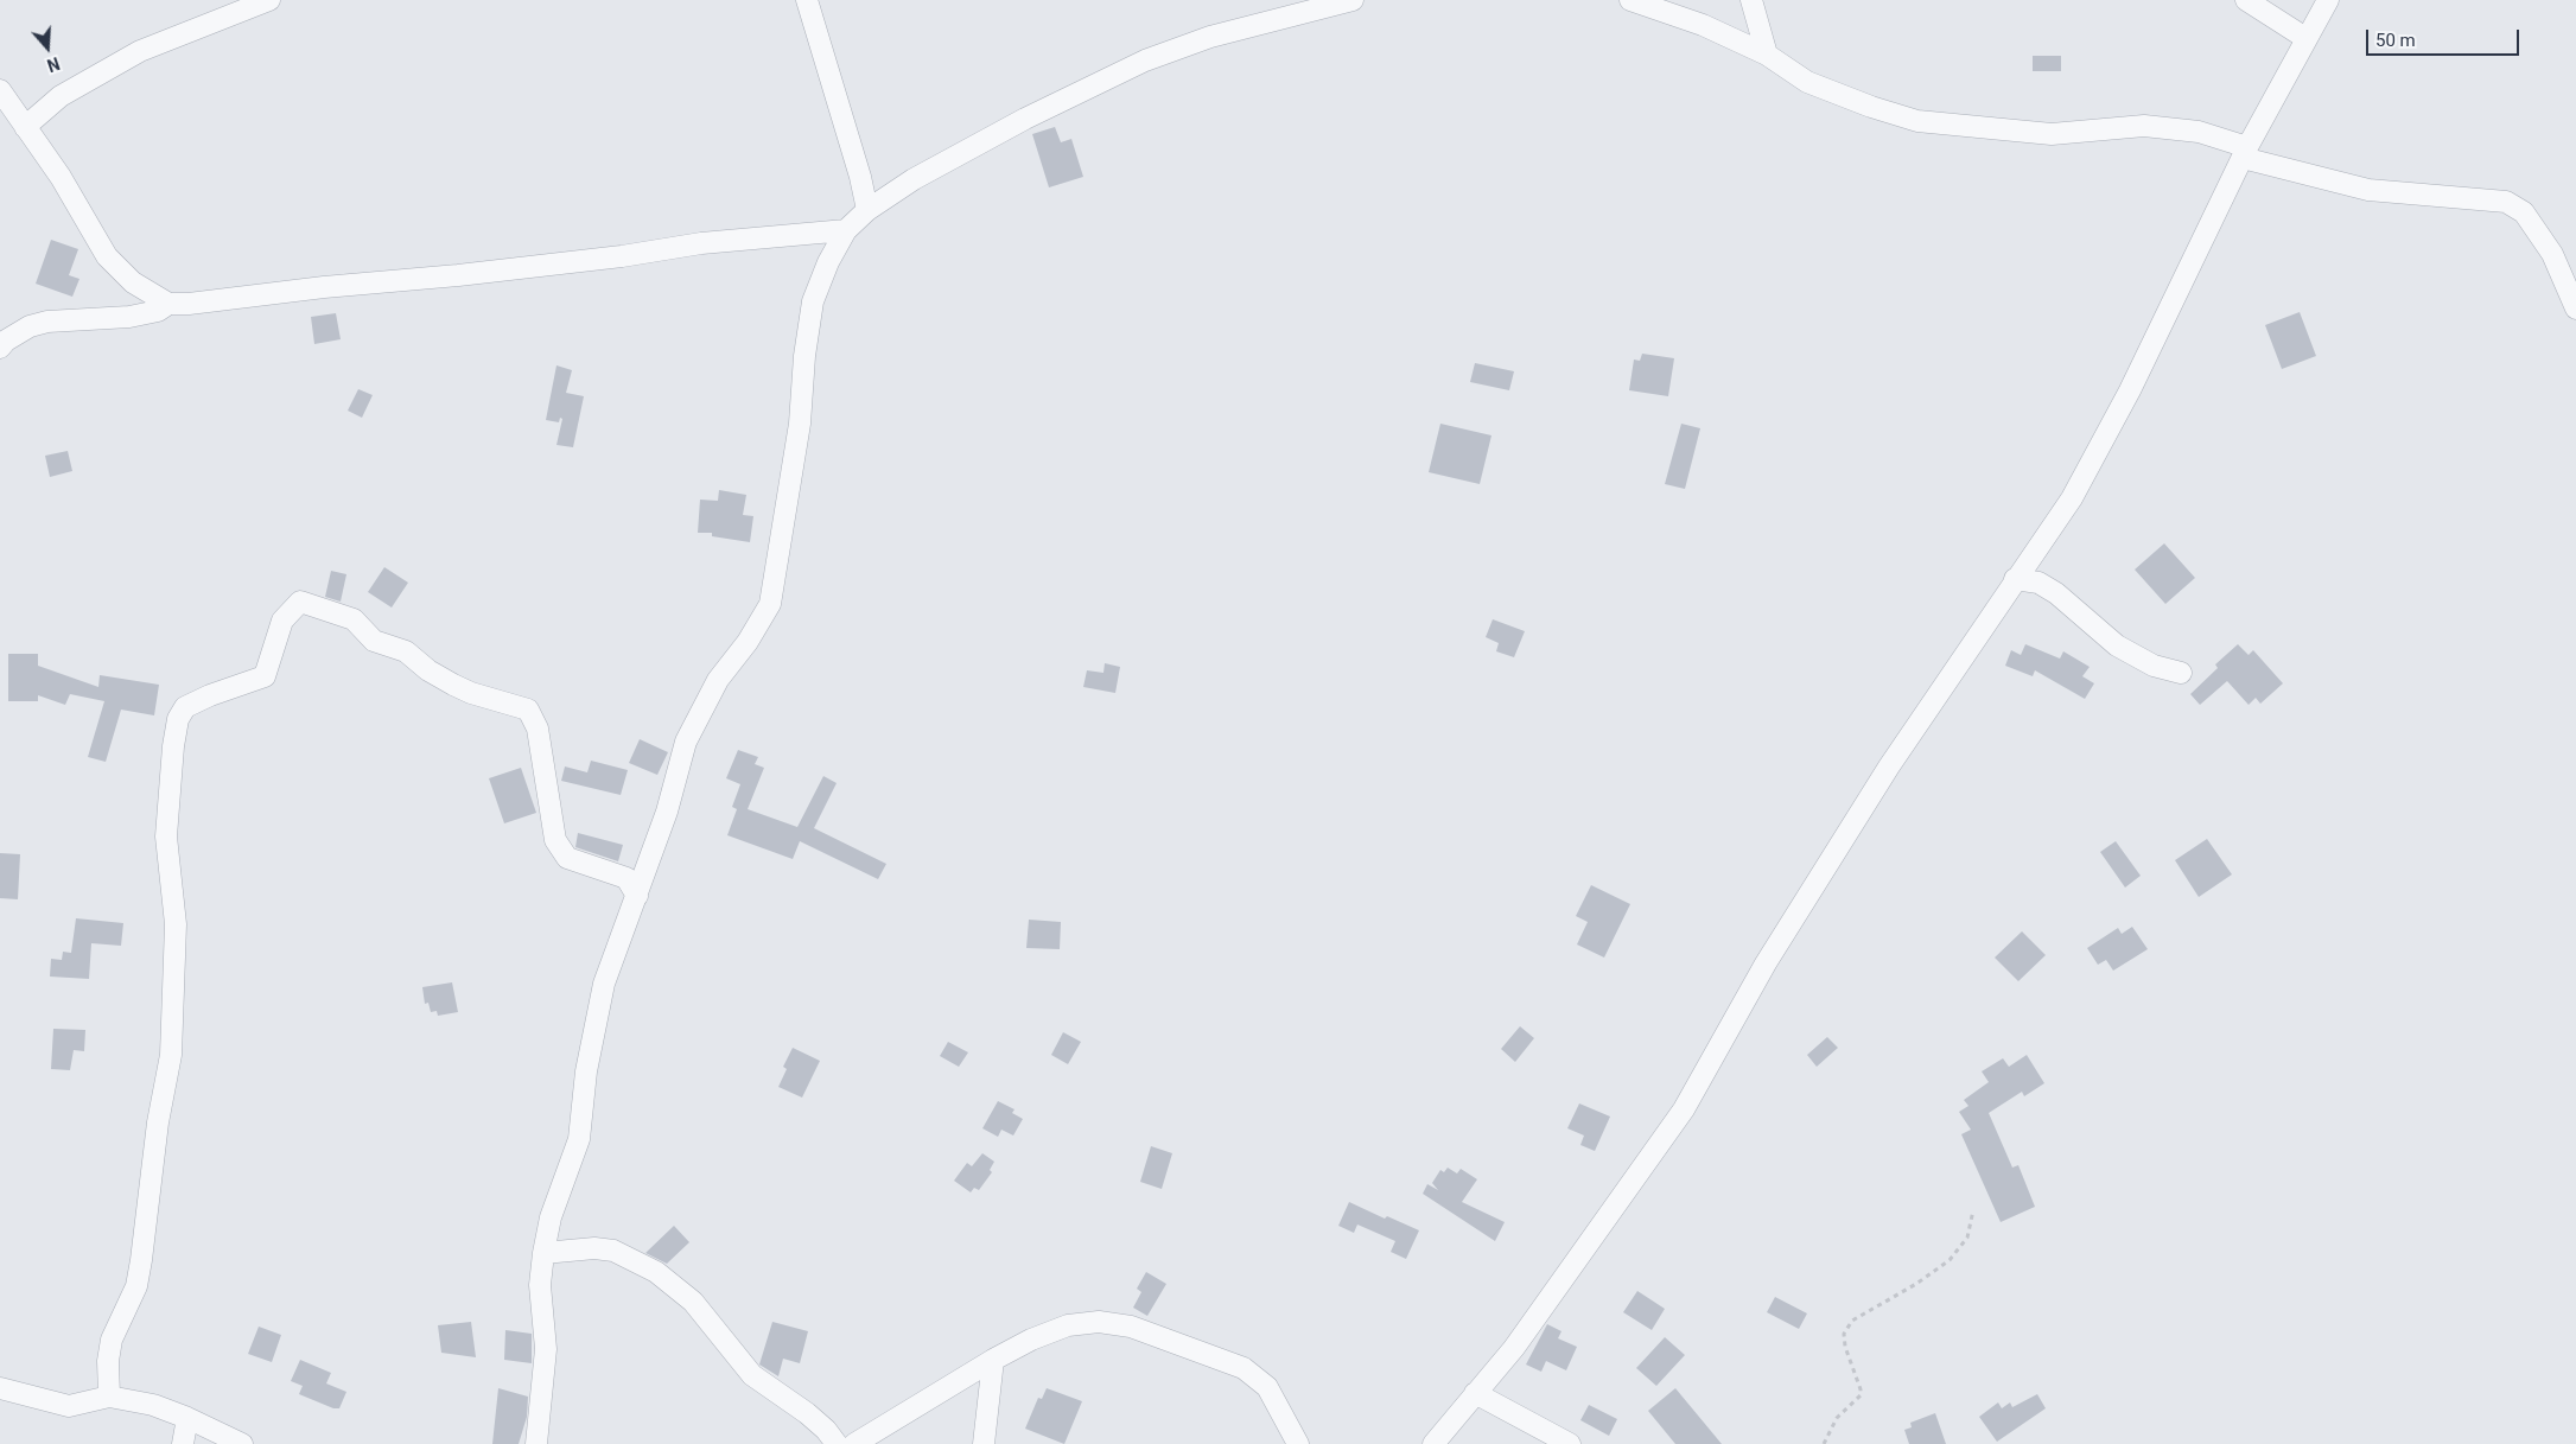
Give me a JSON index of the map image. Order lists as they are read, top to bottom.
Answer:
{
  "scale_bar": "50 m",
  "north": "bottom"
}
